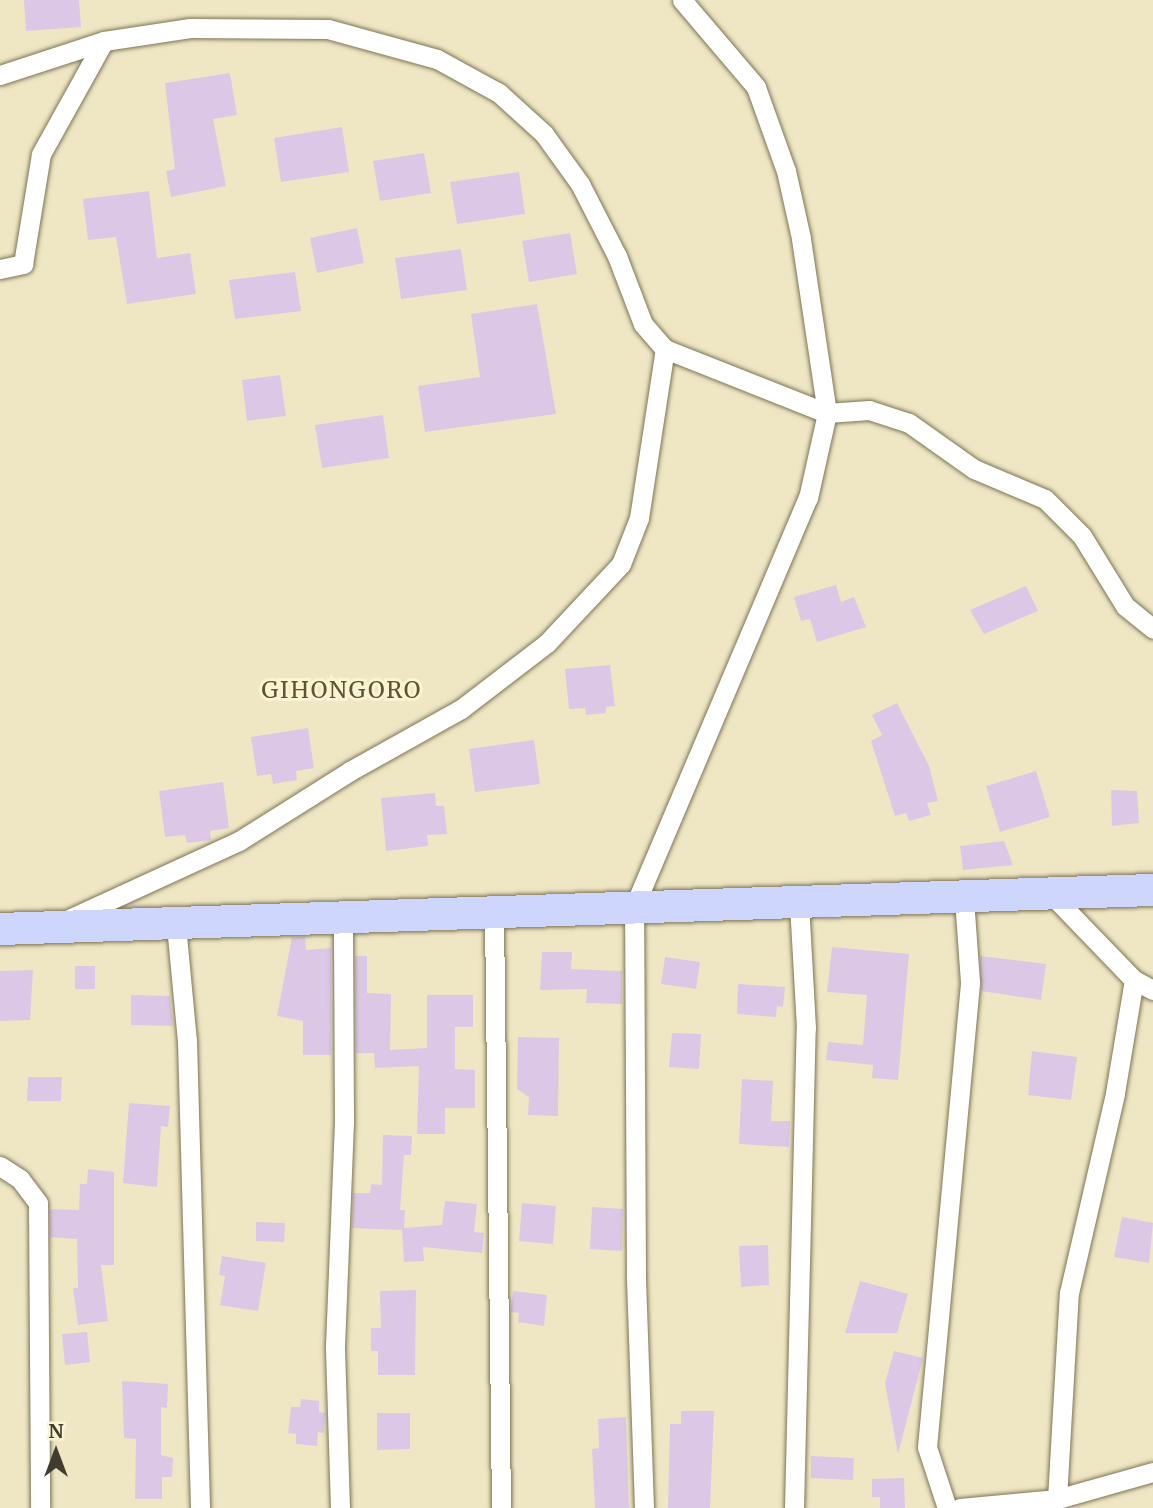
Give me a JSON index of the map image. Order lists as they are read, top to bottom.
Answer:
{
  "districts": ["GIHONGORO"],
  "north": "top"
}
